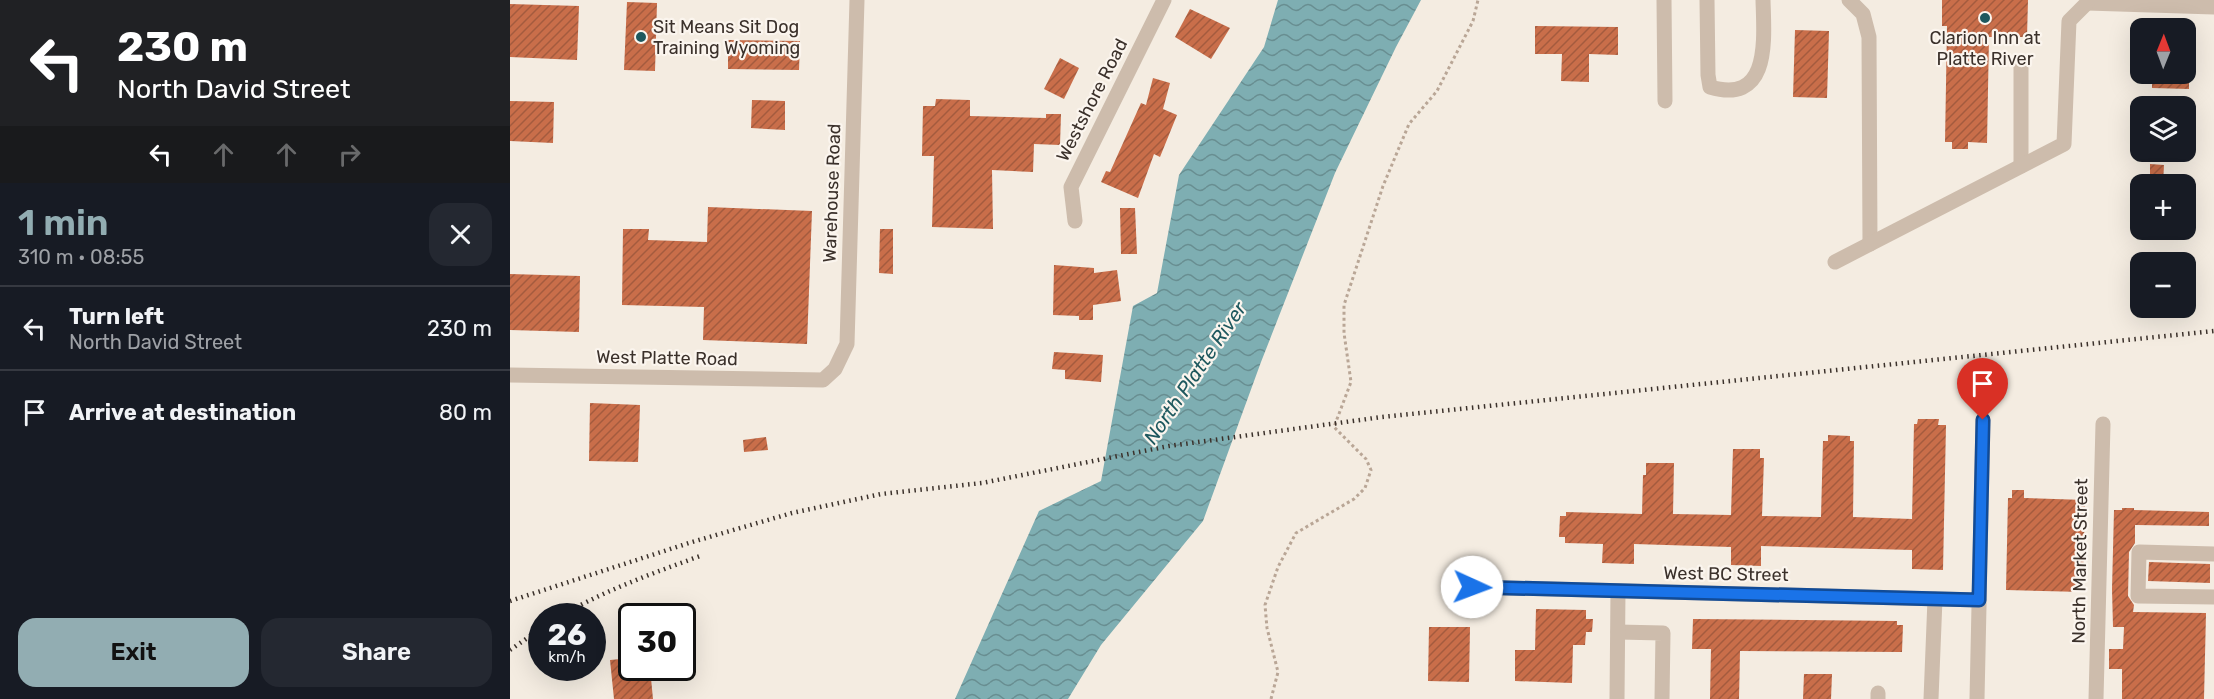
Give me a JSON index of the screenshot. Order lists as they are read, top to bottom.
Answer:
{
  "streets": {
    "street": [
      "Westshore Road",
      "Warehouse Road",
      "West Platte Road",
      "North Market Street",
      "West BC Street"
    ]
  },
  "crossings": [
    ["Warehouse Road", "West Platte Road"]
  ],
  "water": ["North Platte River"],
  "places": ["Clarion Inn at Platte River", "Sit Means Sit Dog Training Wyoming"],
  "north": "top",
  "page": {
    "turn": ["230 m", "North David Street"],
    "map_buttons": ["+", "−"],
    "heading": ["1 min", "310 m · 08:55"],
    "list": [
      {
        "name": "Turn left",
        "note": "North David Street",
        "value": "230 m"
      },
      {
        "name": "Arrive at destination",
        "value": "80 m"
      }
    ],
    "speed": "26 km/h",
    "limit": "30",
    "buttons": ["Exit", "Share"]
  }
}
